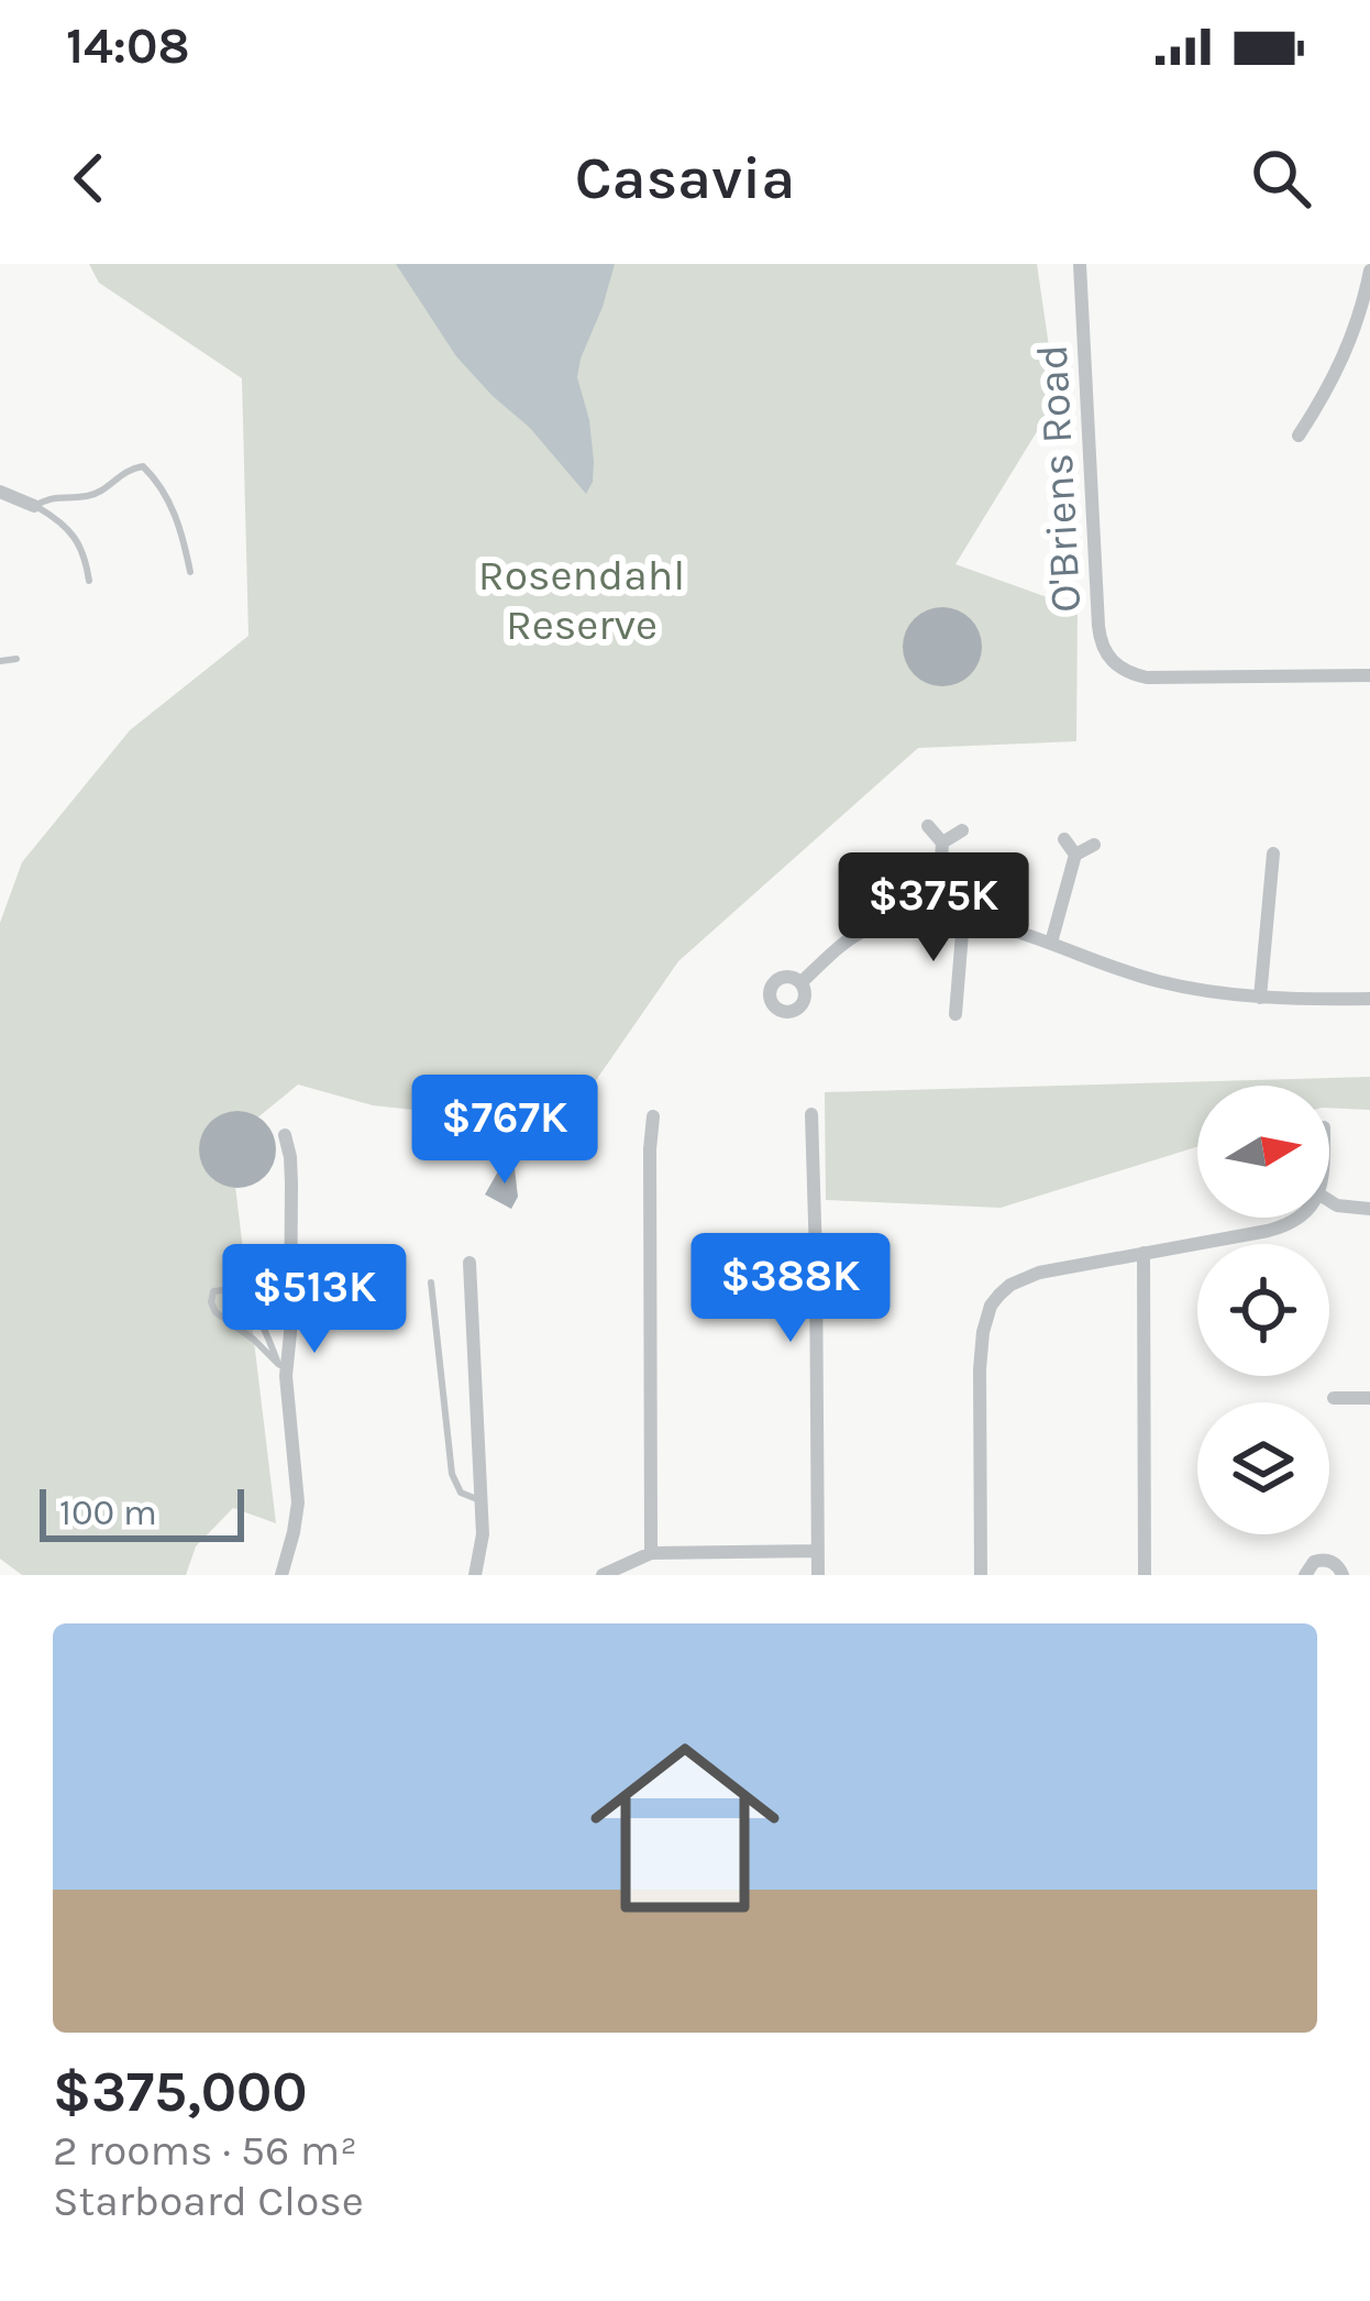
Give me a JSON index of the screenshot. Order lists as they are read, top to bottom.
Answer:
{
  "streets": {
    "street": ["O'Briens Road"]
  },
  "parks": ["Rosendahl Reserve"],
  "scale_bar": "100 m",
  "north": "right",
  "page": {
    "status": "14:08",
    "header": "Casavia",
    "price": [
      "$375K",
      "$767K",
      "$388K",
      "$513K"
    ],
    "scale": "100 m",
    "list": [
      {
        "name": "$375,000",
        "note": "2 rooms · 56 m² · Starboard Close"
      }
    ]
  }
}
